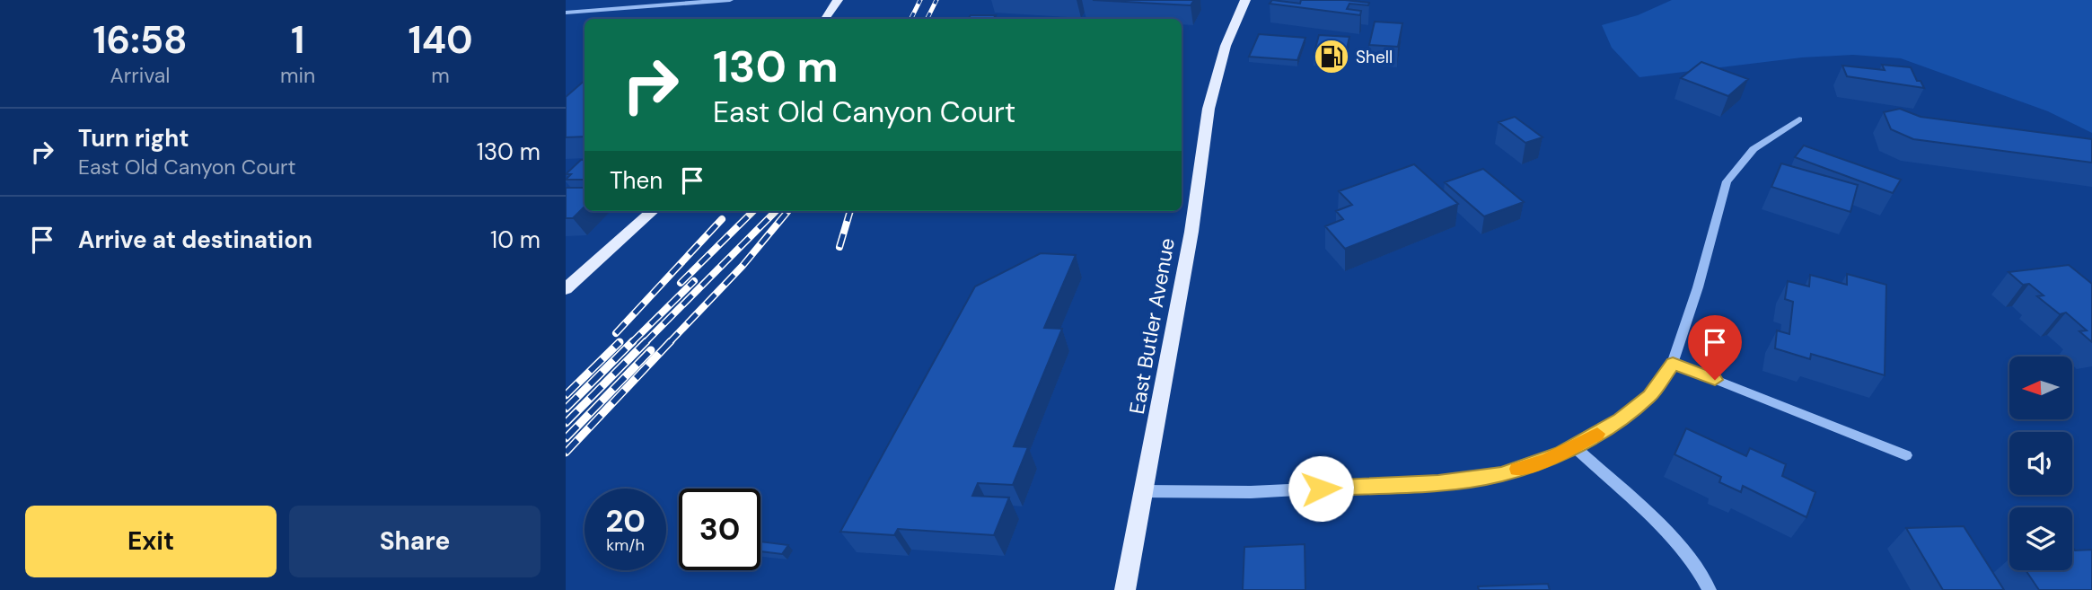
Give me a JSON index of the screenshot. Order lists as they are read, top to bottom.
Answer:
{
  "streets": {
    "main road": ["East Butler Avenue"]
  },
  "places": {
    "fuel station": ["Shell"]
  },
  "north": "left",
  "page": {
    "eta": [
      "16:58",
      "Arrival",
      "1",
      "min",
      "140",
      "m"
    ],
    "turn": ["130 m", "East Old Canyon Court"],
    "list": [
      {
        "name": "Turn right",
        "note": "East Old Canyon Court",
        "value": "130 m"
      },
      {
        "name": "Arrive at destination",
        "value": "10 m"
      }
    ],
    "then": "Then",
    "speed": "20 km/h",
    "limit": "30",
    "buttons": ["Exit", "Share"]
  }
}
